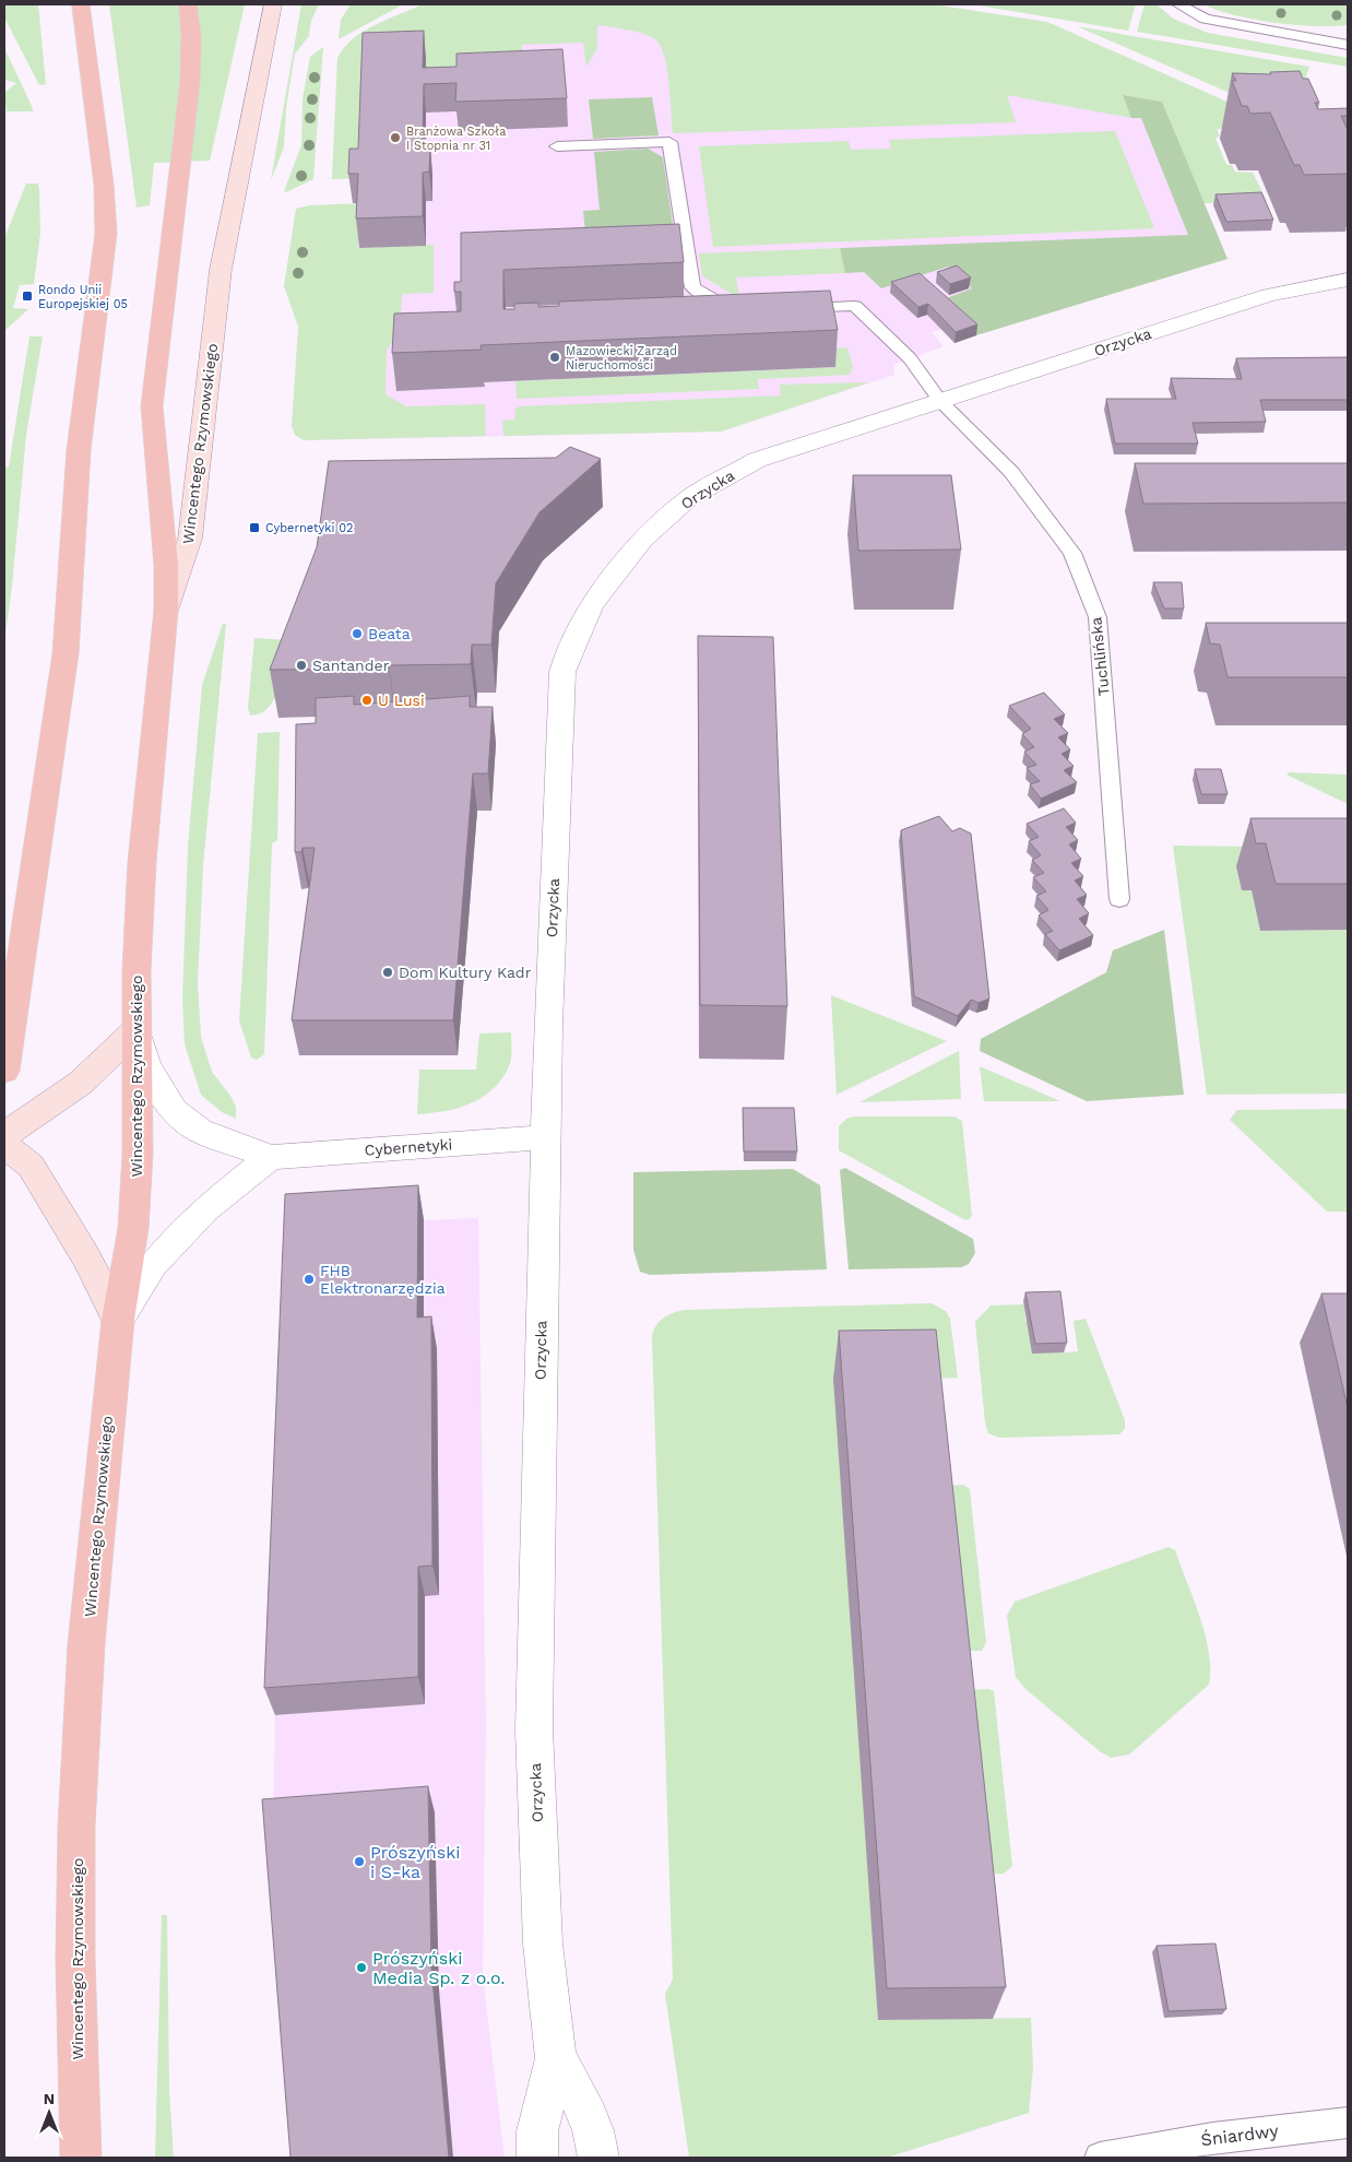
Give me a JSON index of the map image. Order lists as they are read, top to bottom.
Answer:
{
  "streets": {
    "main road": ["Wincentego Rzymowskiego"],
    "street": ["Orzycka", "Cybernetyki"],
    "lane": ["Tuchlińska", "Śniardwy"]
  },
  "crossings": [
    ["Orzycka", "Tuchlińska"],
    ["Orzycka", "Cybernetyki"],
    ["Wincentego Rzymowskiego", "Cybernetyki"]
  ],
  "places": {
    "other": [
      "Branżowa Szkoła I Stopnia nr 31",
      "Mazowiecki Zarząd Nieruchomości",
      "Beata",
      "Santander",
      "U Lusi",
      "Dom Kultury Kadr",
      "FHB Elektronarzędzia",
      "Prószyński i S-ka",
      "Prószyński Media Sp. z o.o."
    ],
    "transit": ["Rondo Unii Europejskiej 05", "Cybernetyki 02"]
  },
  "north": "top"
}
